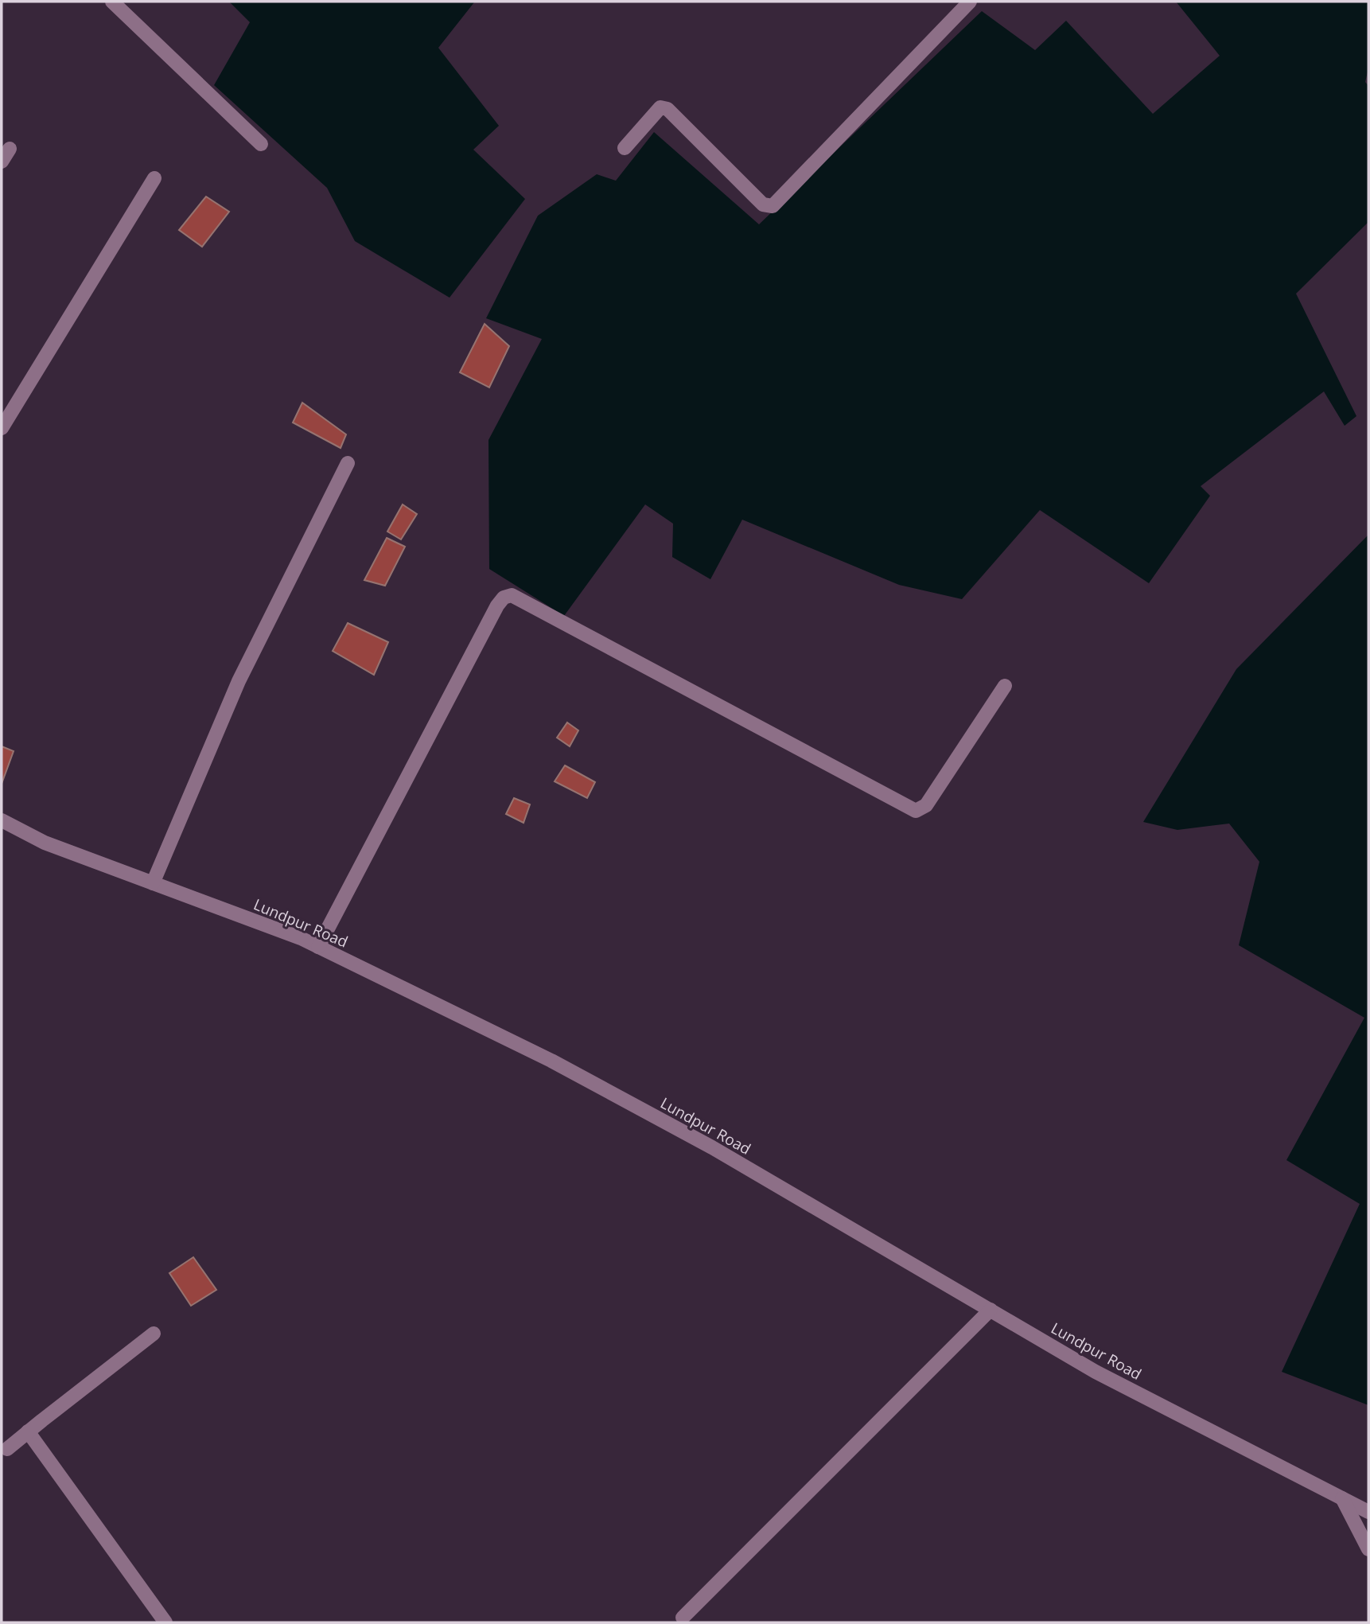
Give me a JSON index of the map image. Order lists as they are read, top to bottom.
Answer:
{
  "streets": {
    "street": ["Lundpur Road"]
  }
}
